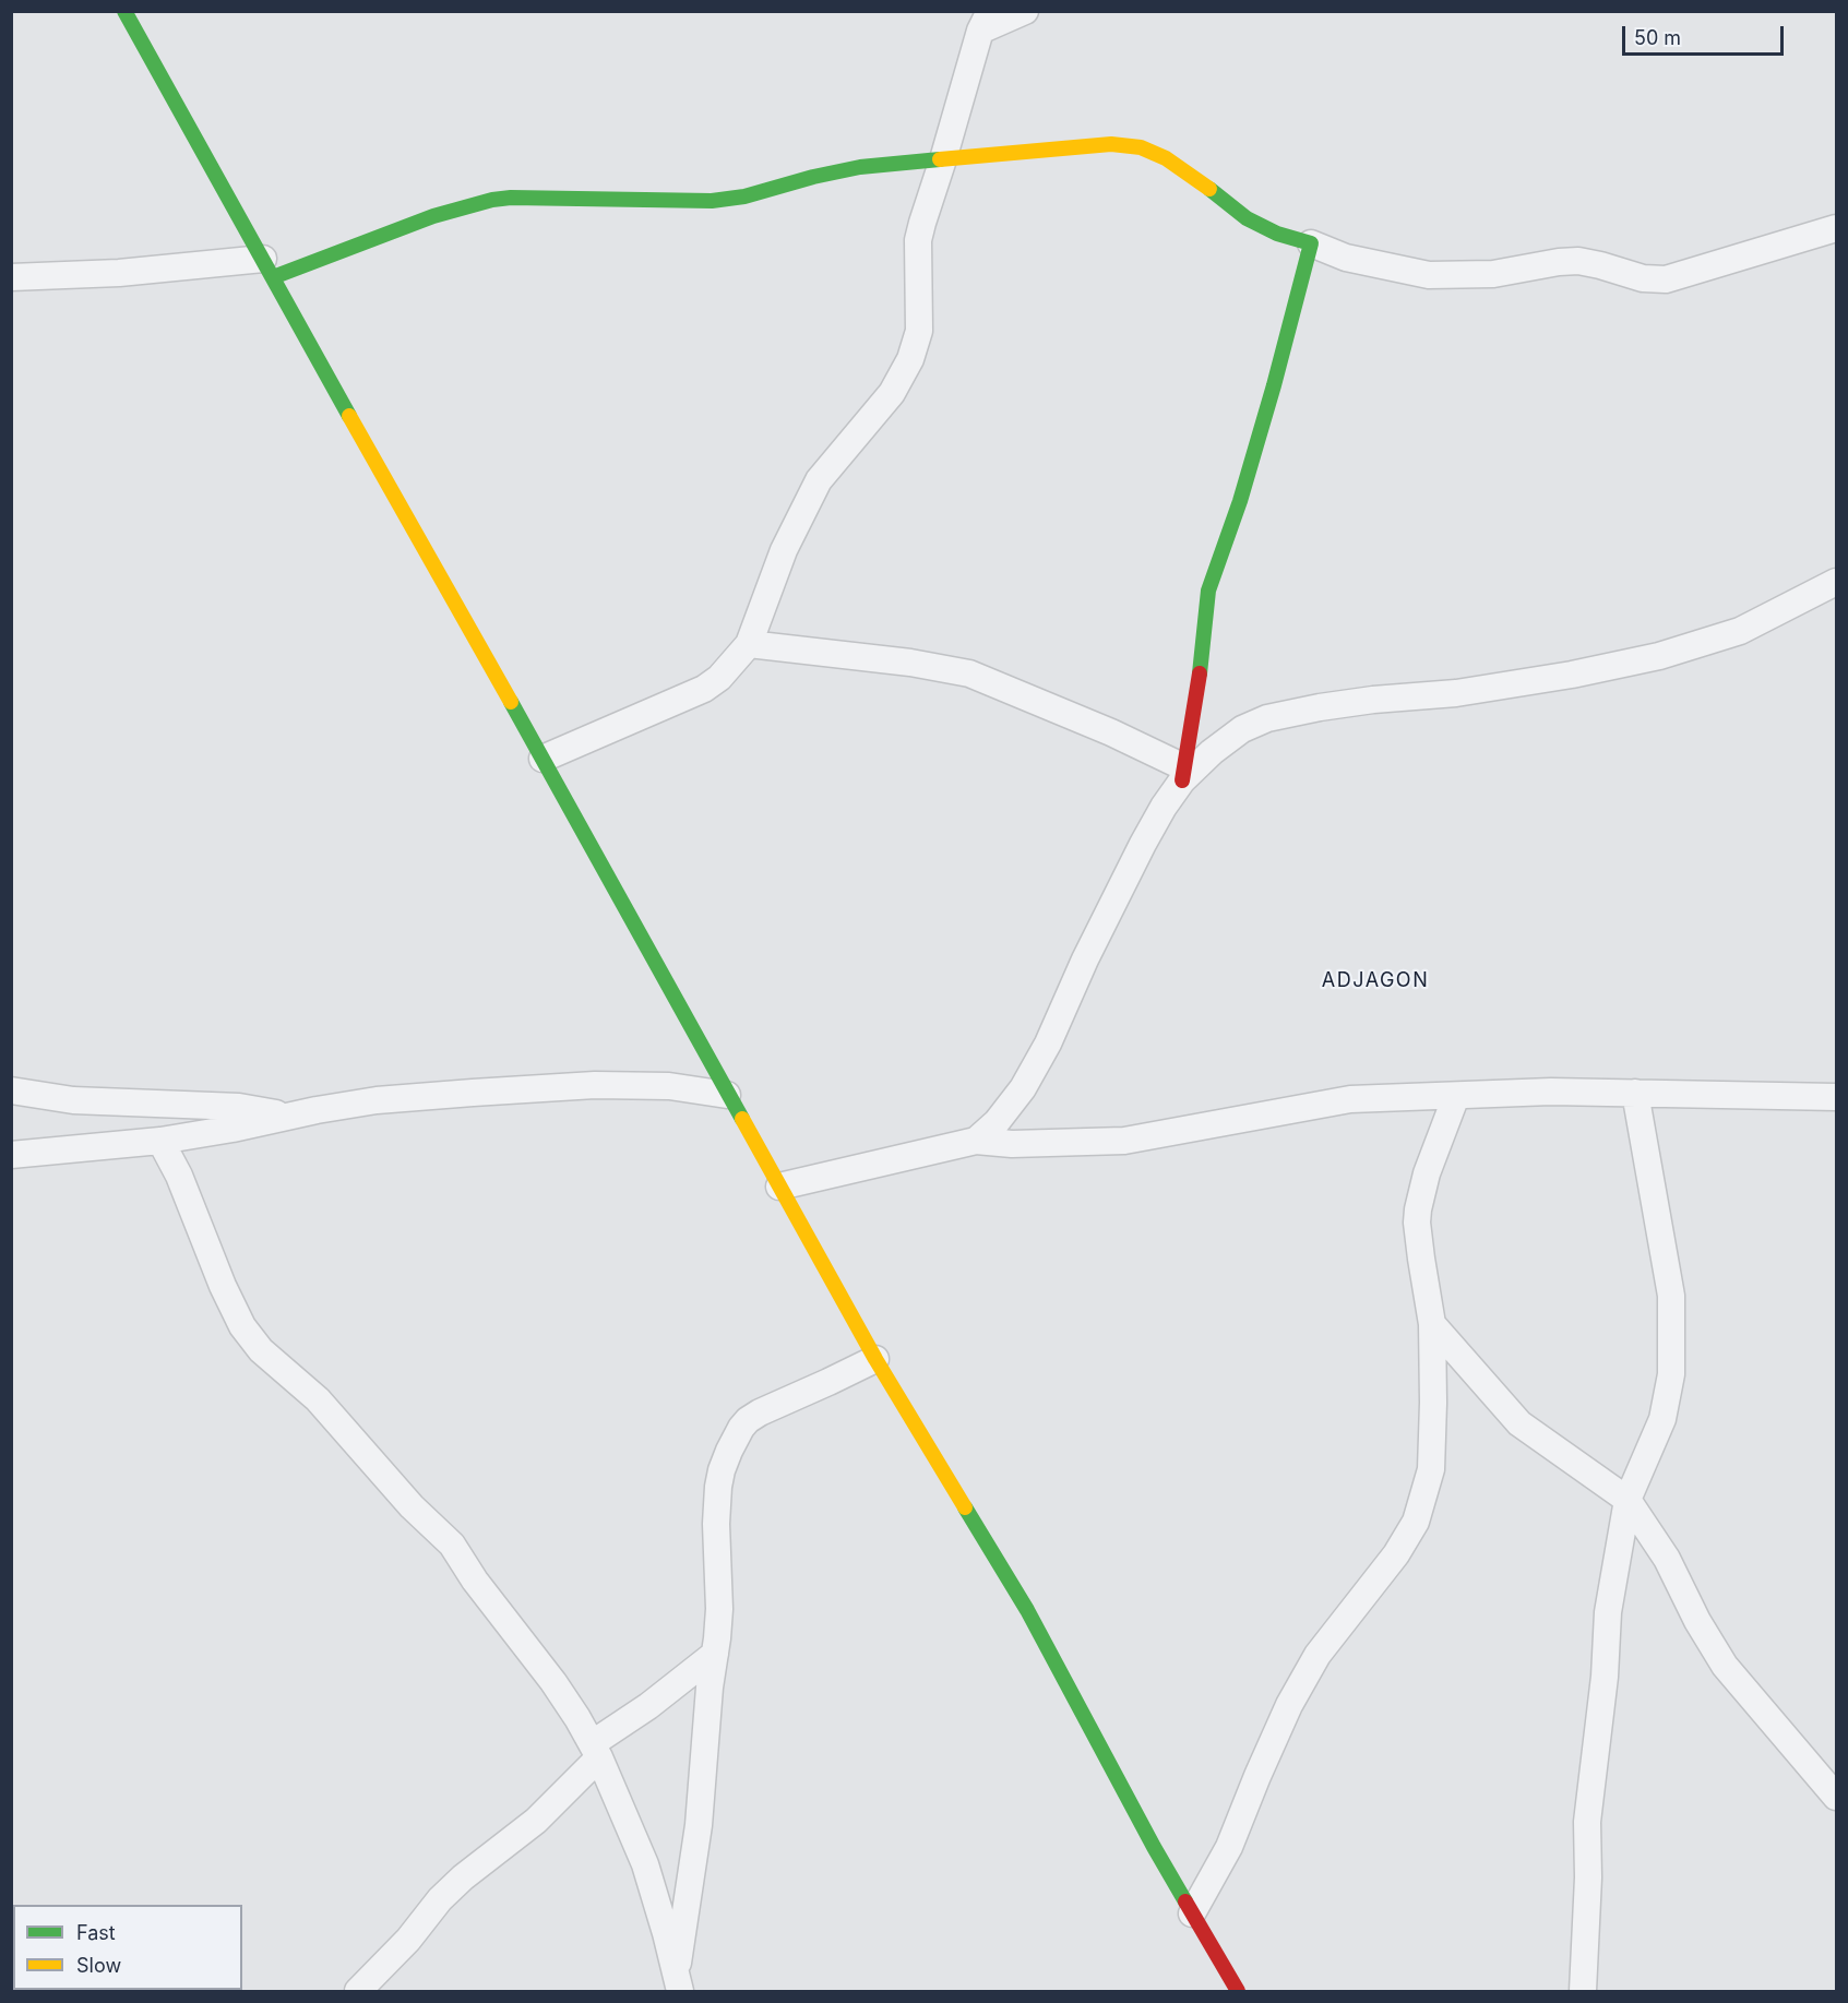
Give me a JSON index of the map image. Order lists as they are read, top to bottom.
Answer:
{
  "districts": ["ADJAGON"],
  "legend": ["Fast", "Slow"],
  "scale_bar": "50 m"
}
